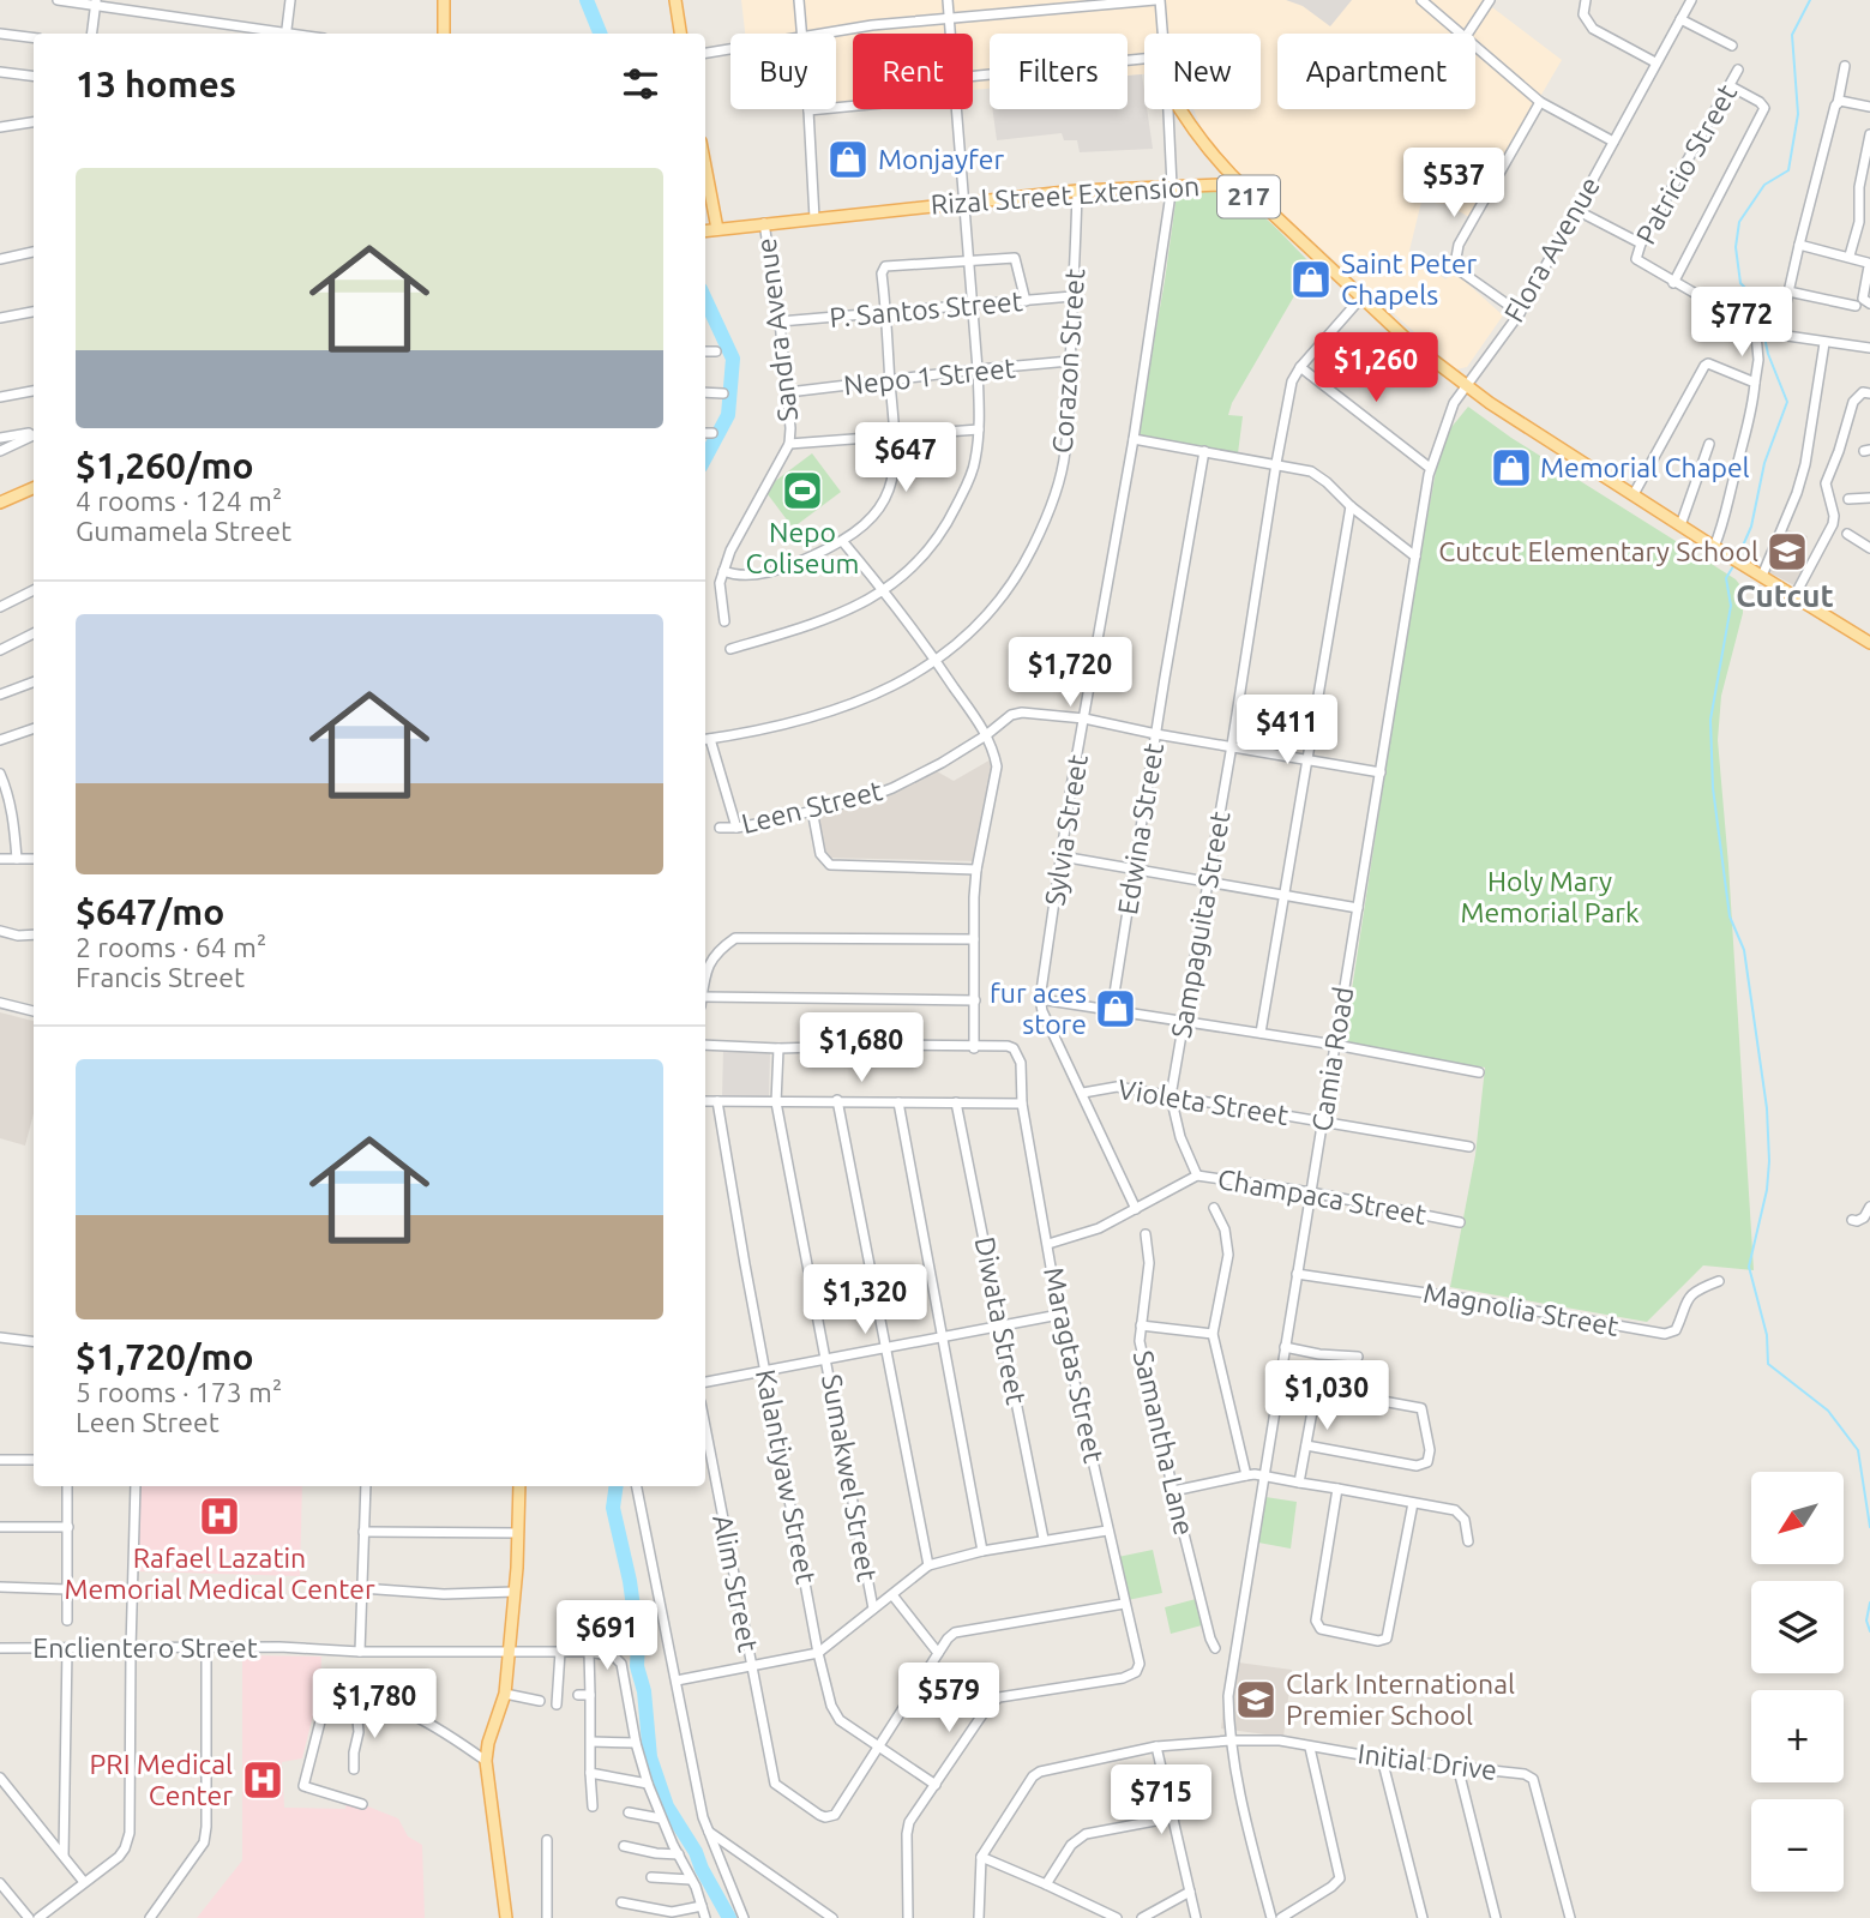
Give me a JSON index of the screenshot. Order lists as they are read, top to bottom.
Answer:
{
  "streets": {
    "main road": ["Rizal Street Extension", "217"],
    "street": [
      "Patricio Street",
      "Flora Avenue",
      "P. Santos Street",
      "Sandra Avenue",
      "Corazon Street",
      "Nepo 1 Street",
      "Leen Street",
      "Edwina Street",
      "Sylvia Street",
      "Sampaguita Street",
      "Camia Road",
      "Violeta Street",
      "Champaca Street",
      "Magnolia Street",
      "Diwata Street",
      "Maragtas Street",
      "Samantha Lane",
      "Kalantiyaw Street",
      "Sumakwel Street",
      "Alim Street",
      "Enclientero Street",
      "Initial Drive"
    ]
  },
  "crossings": [
    ["Rizal Street Extension", "217"],
    ["Rizal Street Extension", "Flora Avenue"],
    ["Rizal Street Extension", "Sandra Avenue"],
    ["Rizal Street Extension", "Corazon Street"],
    ["Rizal Street Extension", "Sylvia Street"],
    ["Rizal Street Extension", "Sampaguita Street"],
    ["Rizal Street Extension", "Camia Road"],
    ["Flora Avenue", "Camia Road"],
    ["P. Santos Street", "Sandra Avenue"],
    ["P. Santos Street", "Corazon Street"],
    ["Sandra Avenue", "Nepo 1 Street"],
    ["Corazon Street", "Nepo 1 Street"],
    ["Leen Street", "Edwina Street"],
    ["Leen Street", "Sylvia Street"],
    ["Leen Street", "Sampaguita Street"],
    ["Leen Street", "Camia Road"],
    ["Sampaguita Street", "Violeta Street"],
    ["Sampaguita Street", "Champaca Street"],
    ["Camia Road", "Violeta Street"],
    ["Camia Road", "Champaca Street"],
    ["Camia Road", "Magnolia Street"],
    ["Camia Road", "Initial Drive"],
    ["Champaca Street", "Maragtas Street"],
    ["Maragtas Street", "Kalantiyaw Street"],
    ["Kalantiyaw Street", "Alim Street"]
  ],
  "districts": ["Cutcut"],
  "parks": ["Holy Mary Memorial Park"],
  "places": {
    "shop": [
      "Monjayfer",
      "Saint Peter Chapels",
      "Memorial Chapel",
      "fur aces store"
    ],
    "sports": ["Nepo Coliseum"],
    "school or university": ["Cutcut Elementary School", "Clark International Premier School"],
    "hospital": ["Rafael Lazatin Memorial Medical Center", "PRI Medical Center"]
  },
  "north": "bottom left",
  "page": {
    "chip": [
      "Buy",
      "Rent",
      "Filters",
      "New",
      "Apartment"
    ],
    "heading": "13 homes",
    "list": [
      {
        "name": "$1,260/mo",
        "note": "4 rooms · 124 m² · Gumamela Street"
      },
      {
        "name": "$647/mo",
        "note": "2 rooms · 64 m² · Francis Street"
      },
      {
        "name": "$1,720/mo",
        "note": "5 rooms · 173 m² · Leen Street"
      }
    ],
    "price": [
      "$537",
      "$772",
      "$1,260",
      "$647",
      "$1,720",
      "$411",
      "$1,680",
      "$1,320",
      "$1,030",
      "$691",
      "$579",
      "$1,780",
      "$715"
    ],
    "map_buttons": ["+", "−"]
  }
}
